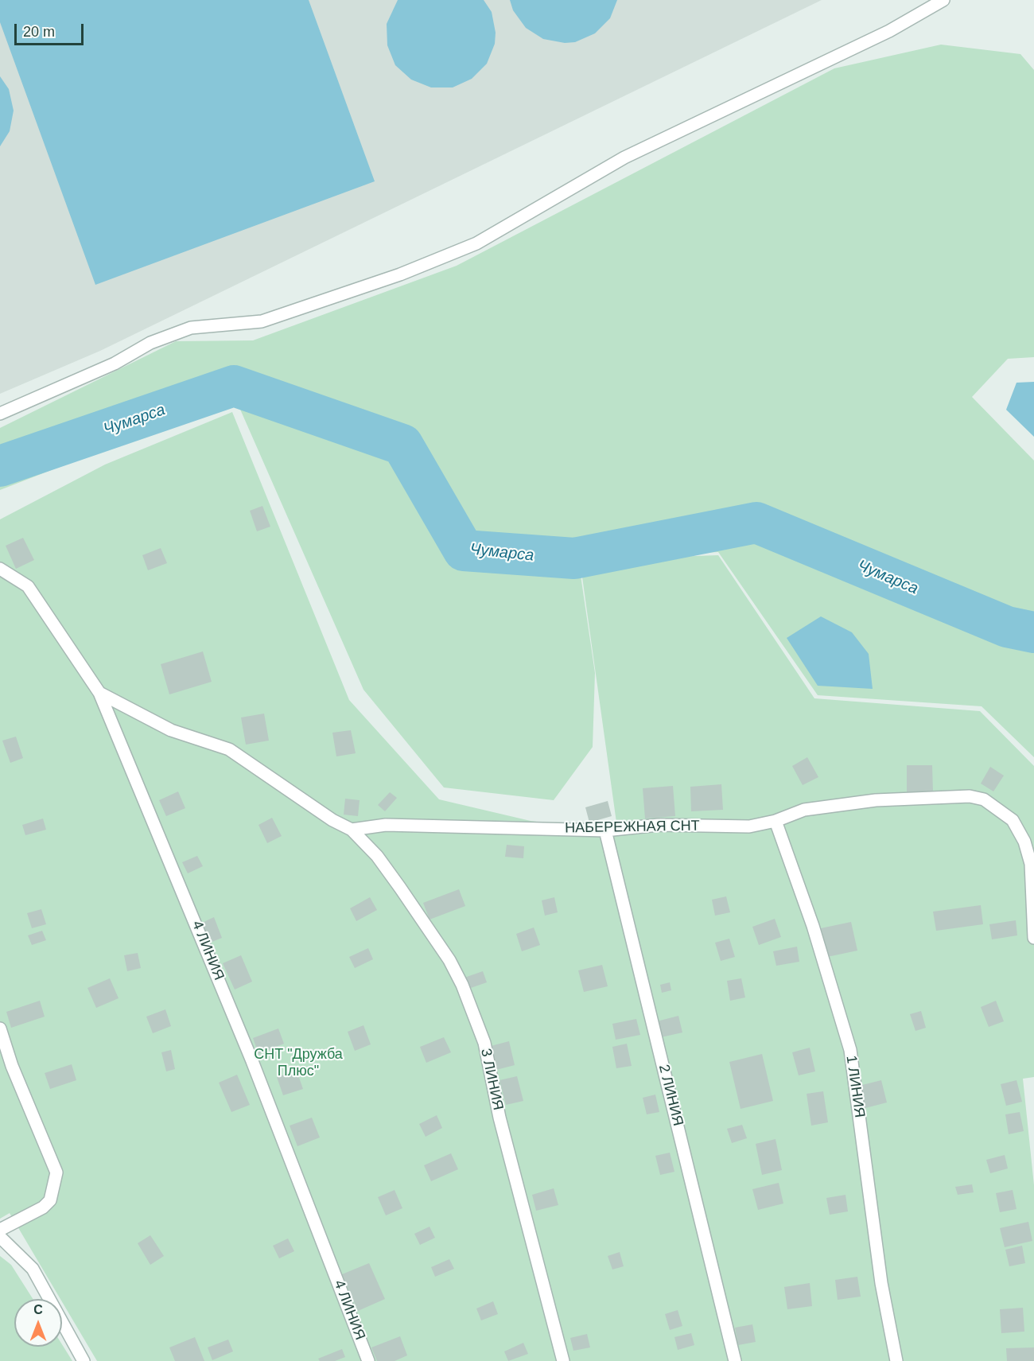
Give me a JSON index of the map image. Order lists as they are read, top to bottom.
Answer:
{
  "streets": {
    "lane": [
      "НАБЕРЕЖНАЯ СНТ",
      "4 ЛИНИЯ",
      "3 ЛИНИЯ",
      "1 ЛИНИЯ",
      "2 ЛИНИЯ"
    ]
  },
  "crossings": [
    ["НАБЕРЕЖНАЯ СНТ", "3 ЛИНИЯ"],
    ["НАБЕРЕЖНАЯ СНТ", "1 ЛИНИЯ"],
    ["НАБЕРЕЖНАЯ СНТ", "2 ЛИНИЯ"]
  ],
  "water": ["Чумарса"],
  "parks": ["СНТ \"Дружба Плюс\""],
  "scale_bar": "20 m",
  "north": "top"
}
